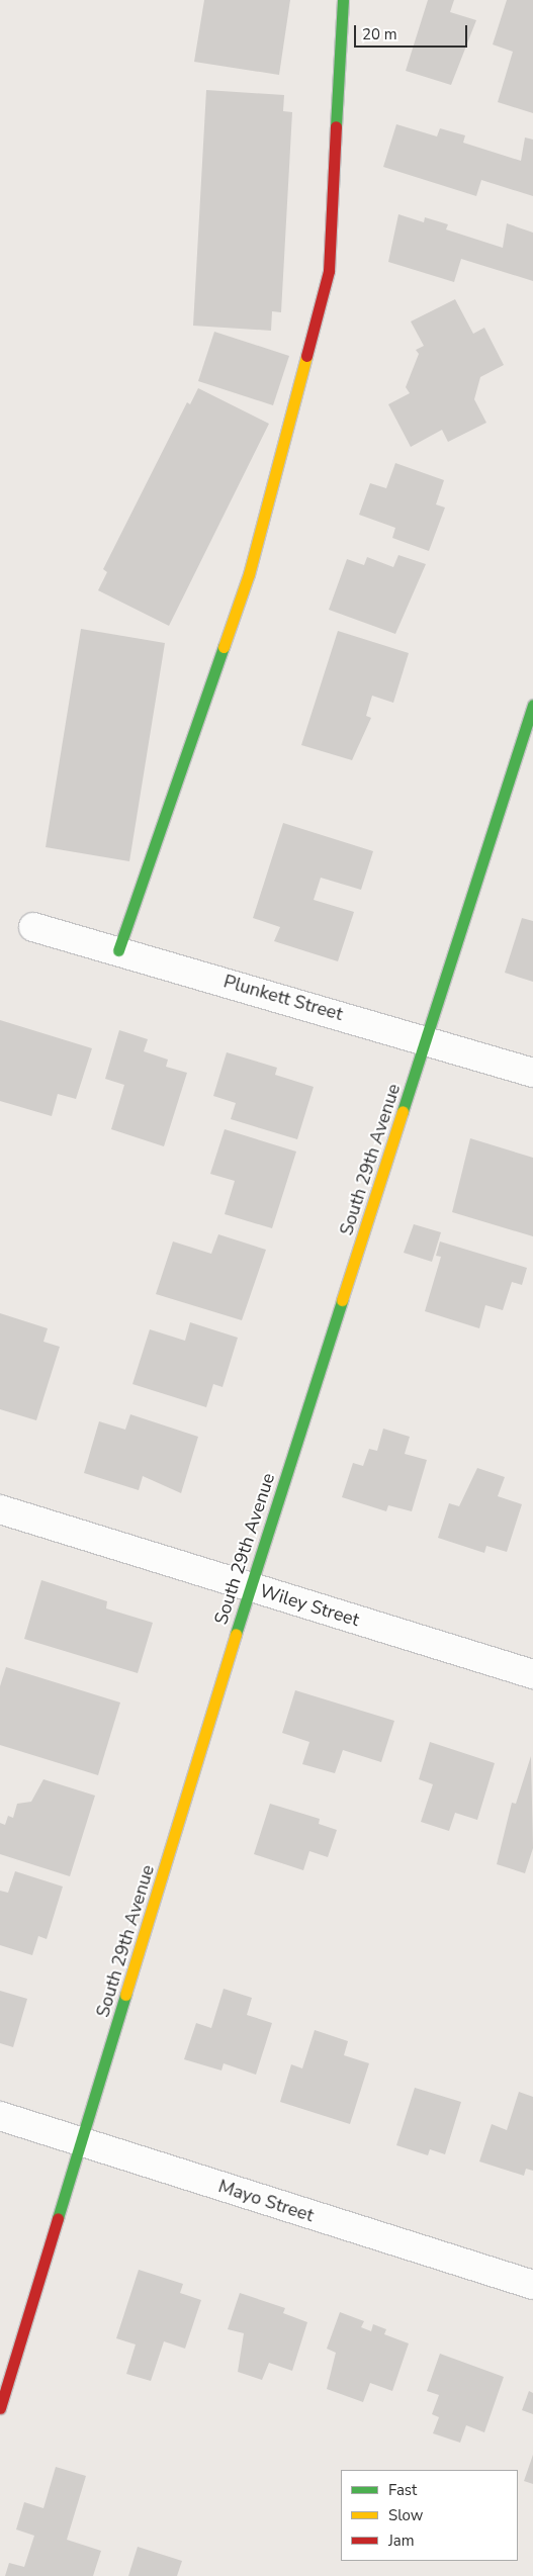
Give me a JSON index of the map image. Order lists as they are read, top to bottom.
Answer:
{
  "streets": {
    "street": [
      "Plunkett Street",
      "South 29th Avenue",
      "Wiley Street",
      "Mayo Street"
    ]
  },
  "crossings": [
    ["Plunkett Street", "South 29th Avenue"],
    ["South 29th Avenue", "Wiley Street"],
    ["South 29th Avenue", "Mayo Street"]
  ],
  "legend": ["Fast", "Slow", "Jam"],
  "scale_bar": "20 m"
}
